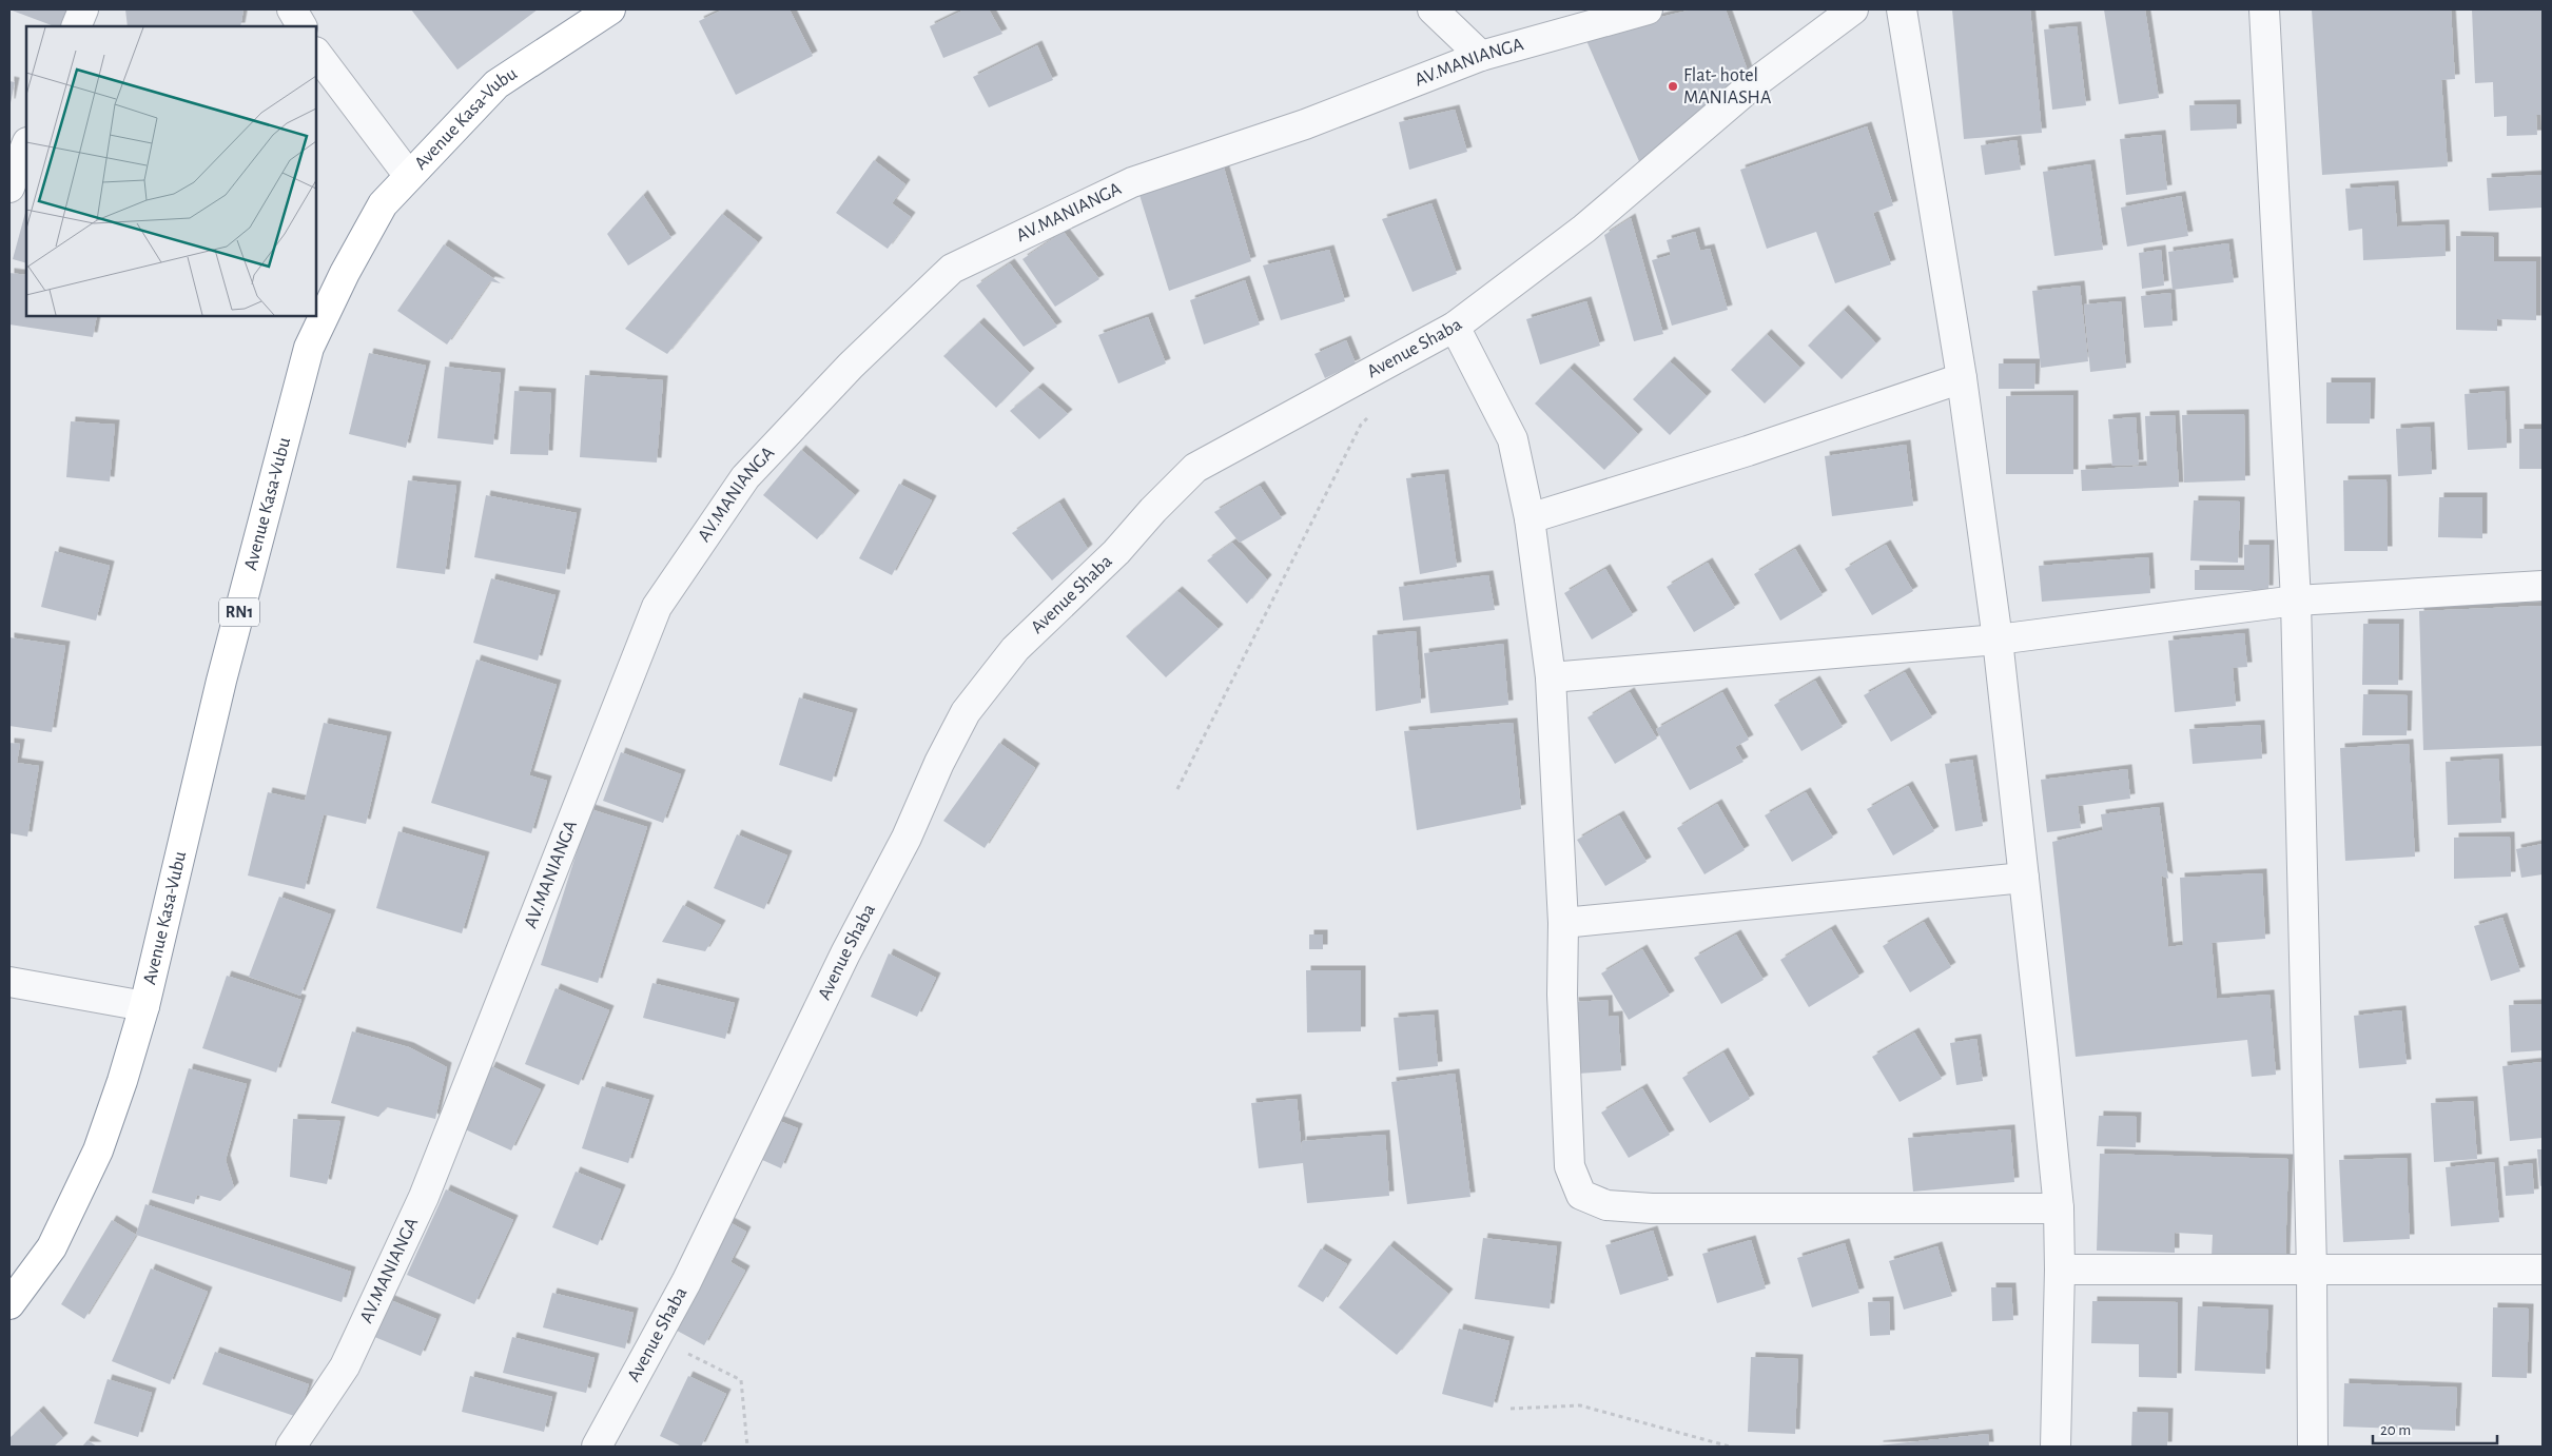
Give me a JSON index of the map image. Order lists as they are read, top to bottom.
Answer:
{
  "streets": {
    "highway": ["Avenue Kasa-Vubu", "RN1"],
    "street": ["AV.MANIANGA", "Avenue Shaba"]
  },
  "places": ["Flat- hotel MANIASHA"],
  "scale_bar": "20 m"
}
